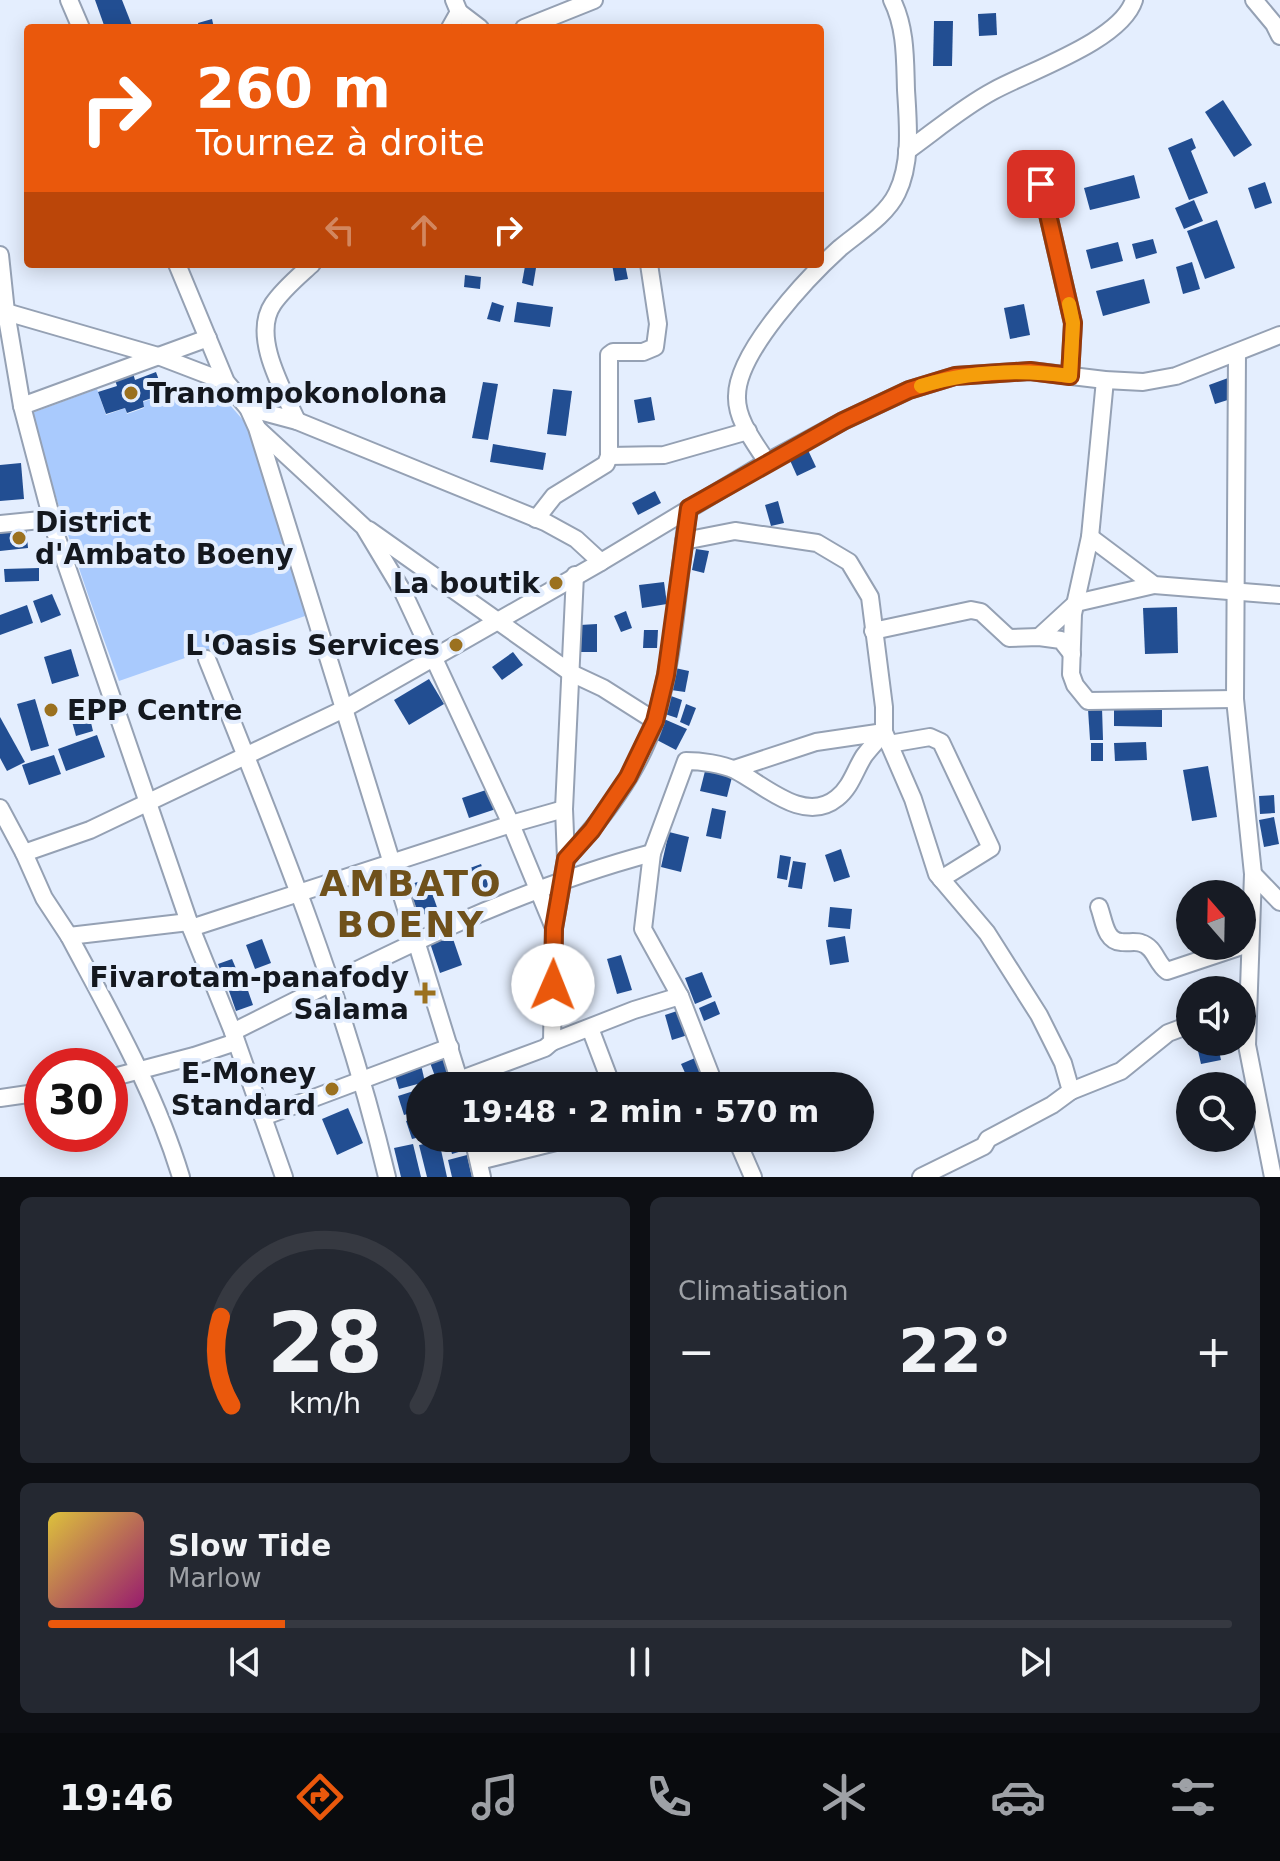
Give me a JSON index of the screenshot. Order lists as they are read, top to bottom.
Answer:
{
  "districts": ["AMBATO BOENY"],
  "places": {
    "other": [
      "Tranompokonolona",
      "District d'Ambato Boeny",
      "La boutik",
      "L'Oasis Services",
      "EPP Centre",
      "E-Money Standard"
    ],
    "health": ["Fivarotam-panafody Salama"]
  },
  "north": "top",
  "page": {
    "turn": ["260 m", "Tournez à droite"],
    "limit": "30",
    "trip": "19:48 · 2 min · 570 m",
    "tile": "Climatisation",
    "heat": ["−", "22°", "+"],
    "song": ["Slow Tide", "Marlow"],
    "tabs": "19:46",
    "gauge": ["28", "km/h"]
  }
}
